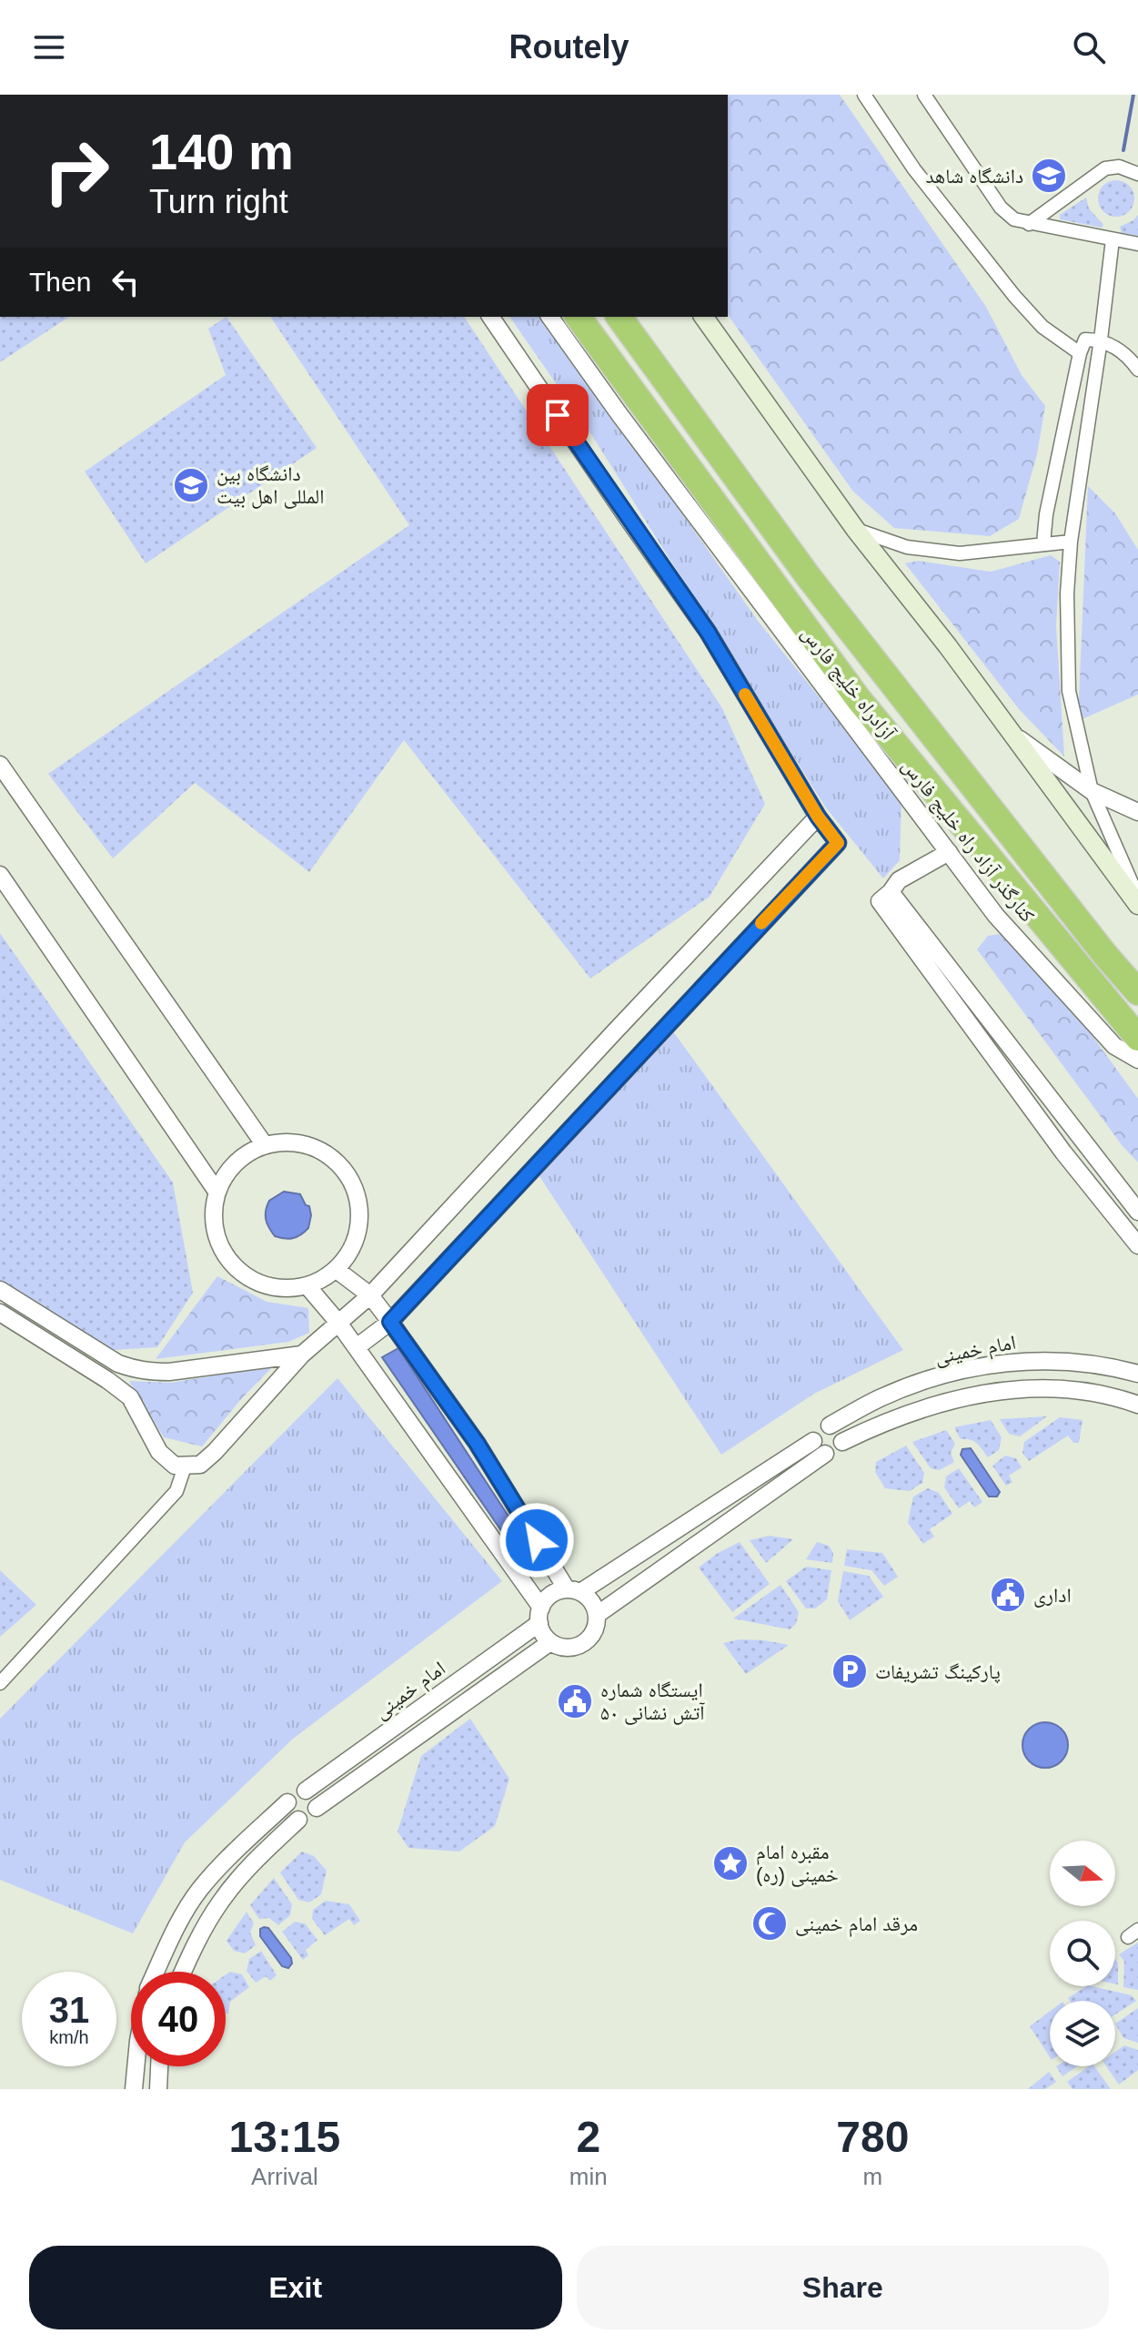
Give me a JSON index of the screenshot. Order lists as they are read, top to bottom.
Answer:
{
  "streets": {
    "highway": ["آزادراه خلیج فارس"],
    "street": ["کنارگذر آزاد راه خلیج فارس", "امام خمینی"]
  },
  "places": {
    "school or university": ["دانشگاه شاهد", "دانشگاه بین المللی اهل بیت"],
    "public building": ["اداری", "ایستگاه شماره ۵۰ آتش نشانی"],
    "parking": ["پارکینگ تشریفات"],
    "place": ["مقبره امام خمینی (ره)"],
    "mosque": ["مرقد امام خمینی"]
  },
  "north": "right",
  "page": {
    "header": "Routely",
    "turn": ["140 m", "Turn right"],
    "then": "Then",
    "speed": "31 km/h",
    "limit": "40",
    "eta": [
      "13:15",
      "Arrival",
      "2",
      "min",
      "780",
      "m"
    ],
    "buttons": ["Exit", "Share"]
  }
}
